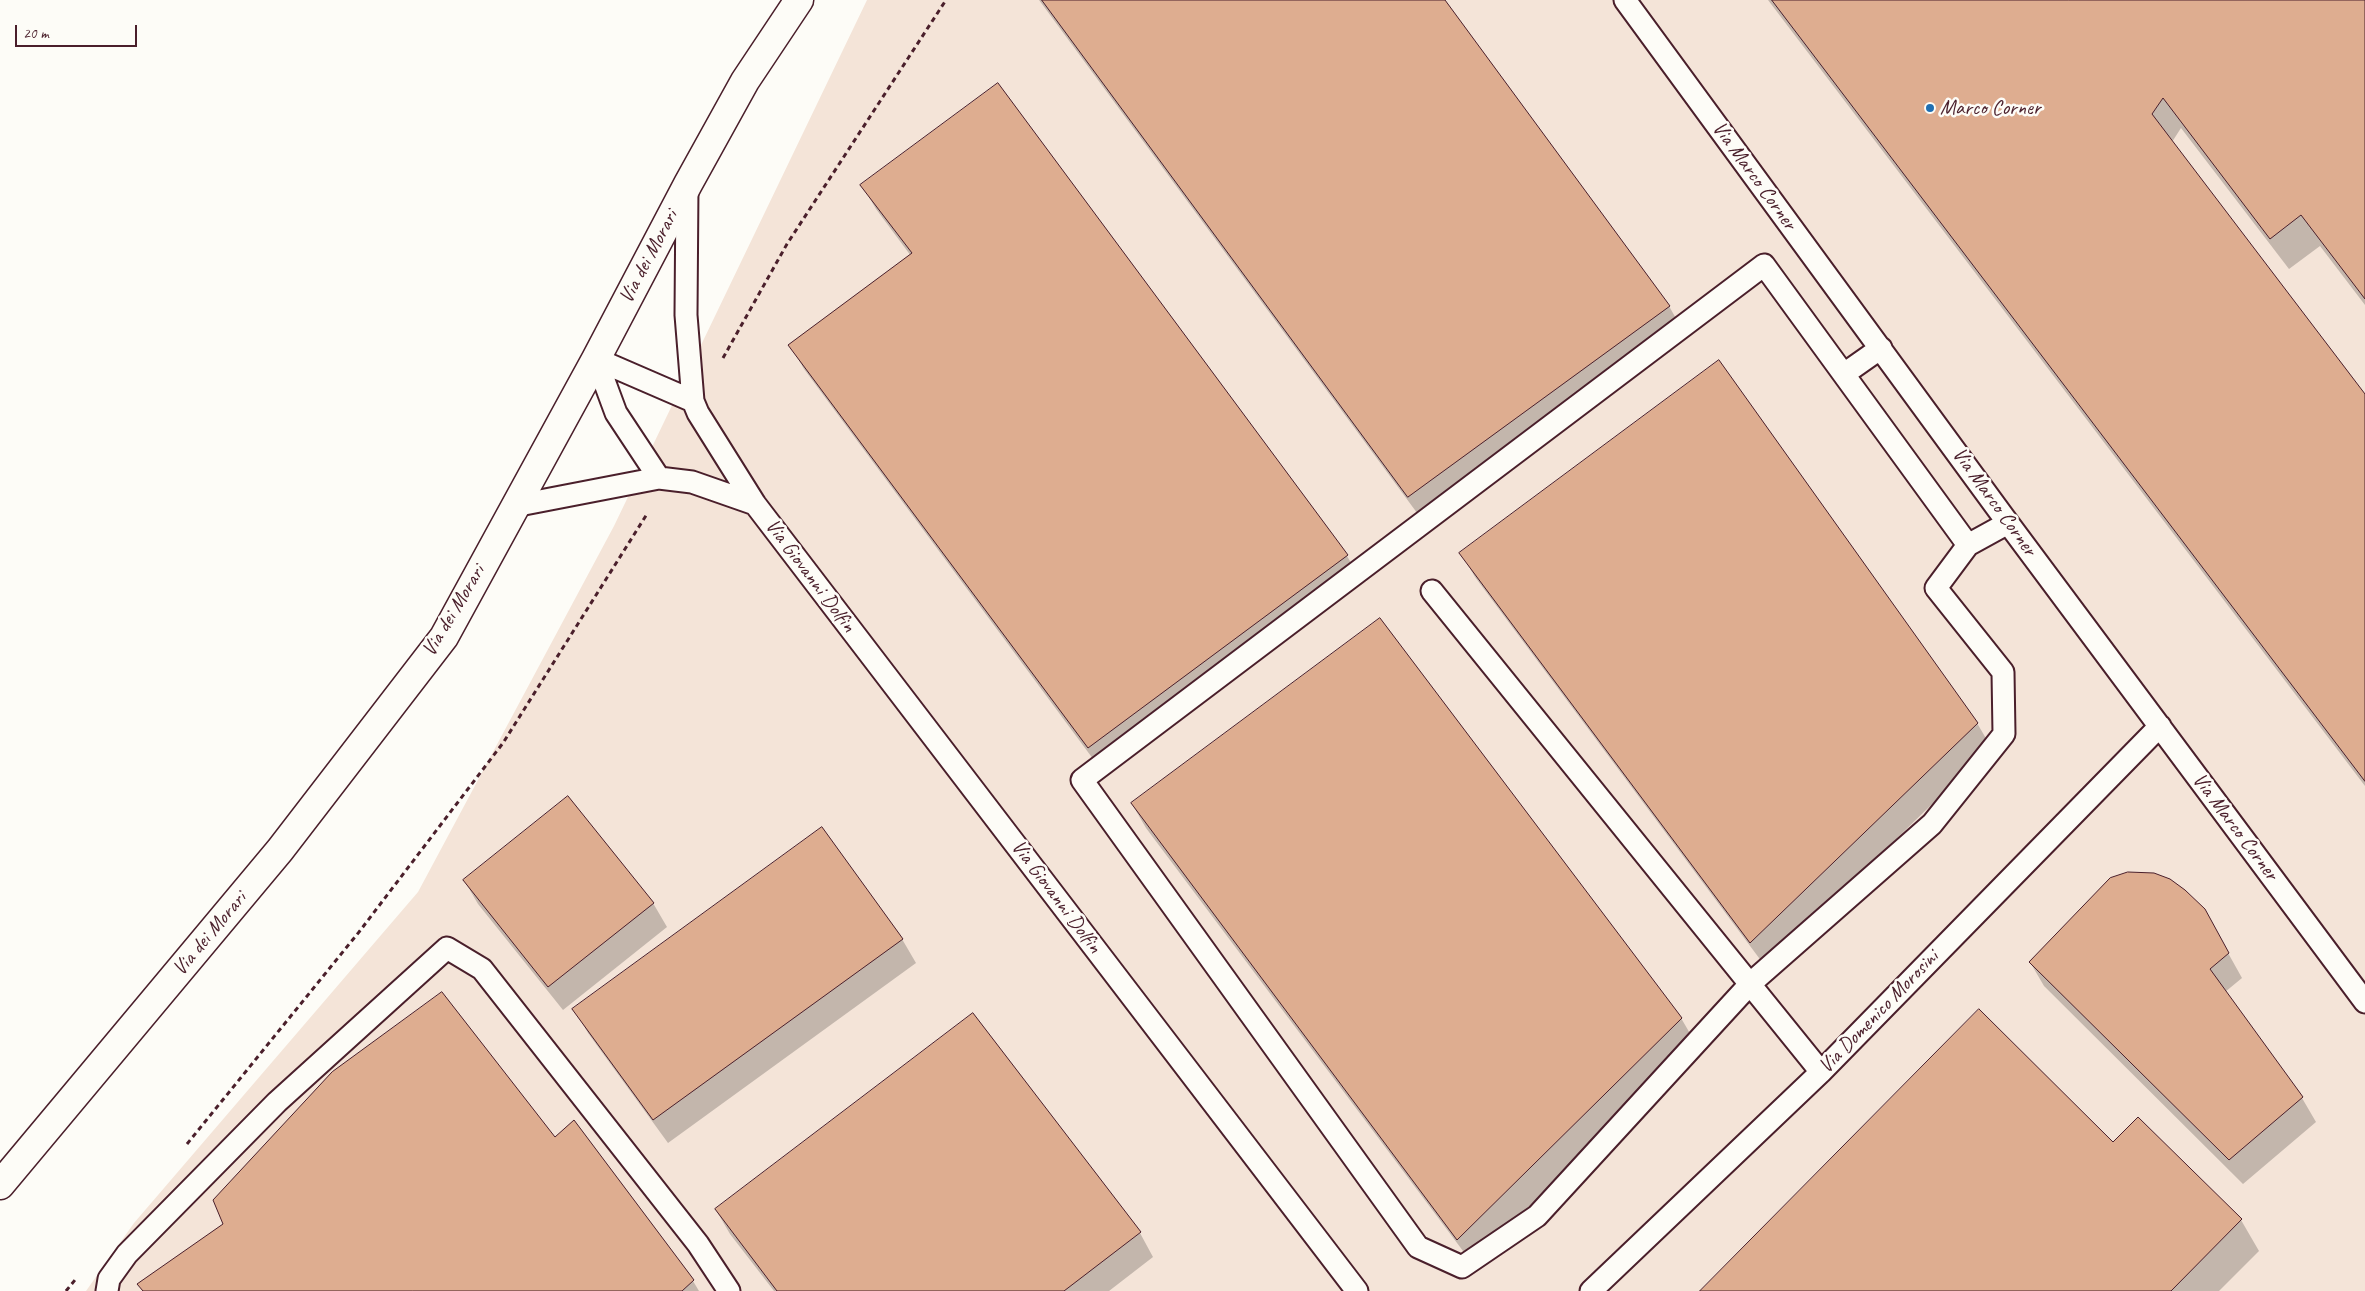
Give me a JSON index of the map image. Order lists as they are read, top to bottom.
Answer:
{
  "streets": {
    "street": ["Via dei Morari"],
    "lane": ["Via Marco Corner", "Via Giovanni Dolfin", "Via Domenico Morosini"]
  },
  "crossings": [
    ["Via Marco Corner", "Via Domenico Morosini"],
    ["Via dei Morari", "Via Giovanni Dolfin"]
  ],
  "places": ["Marco Corner"],
  "scale_bar": "20 m"
}
